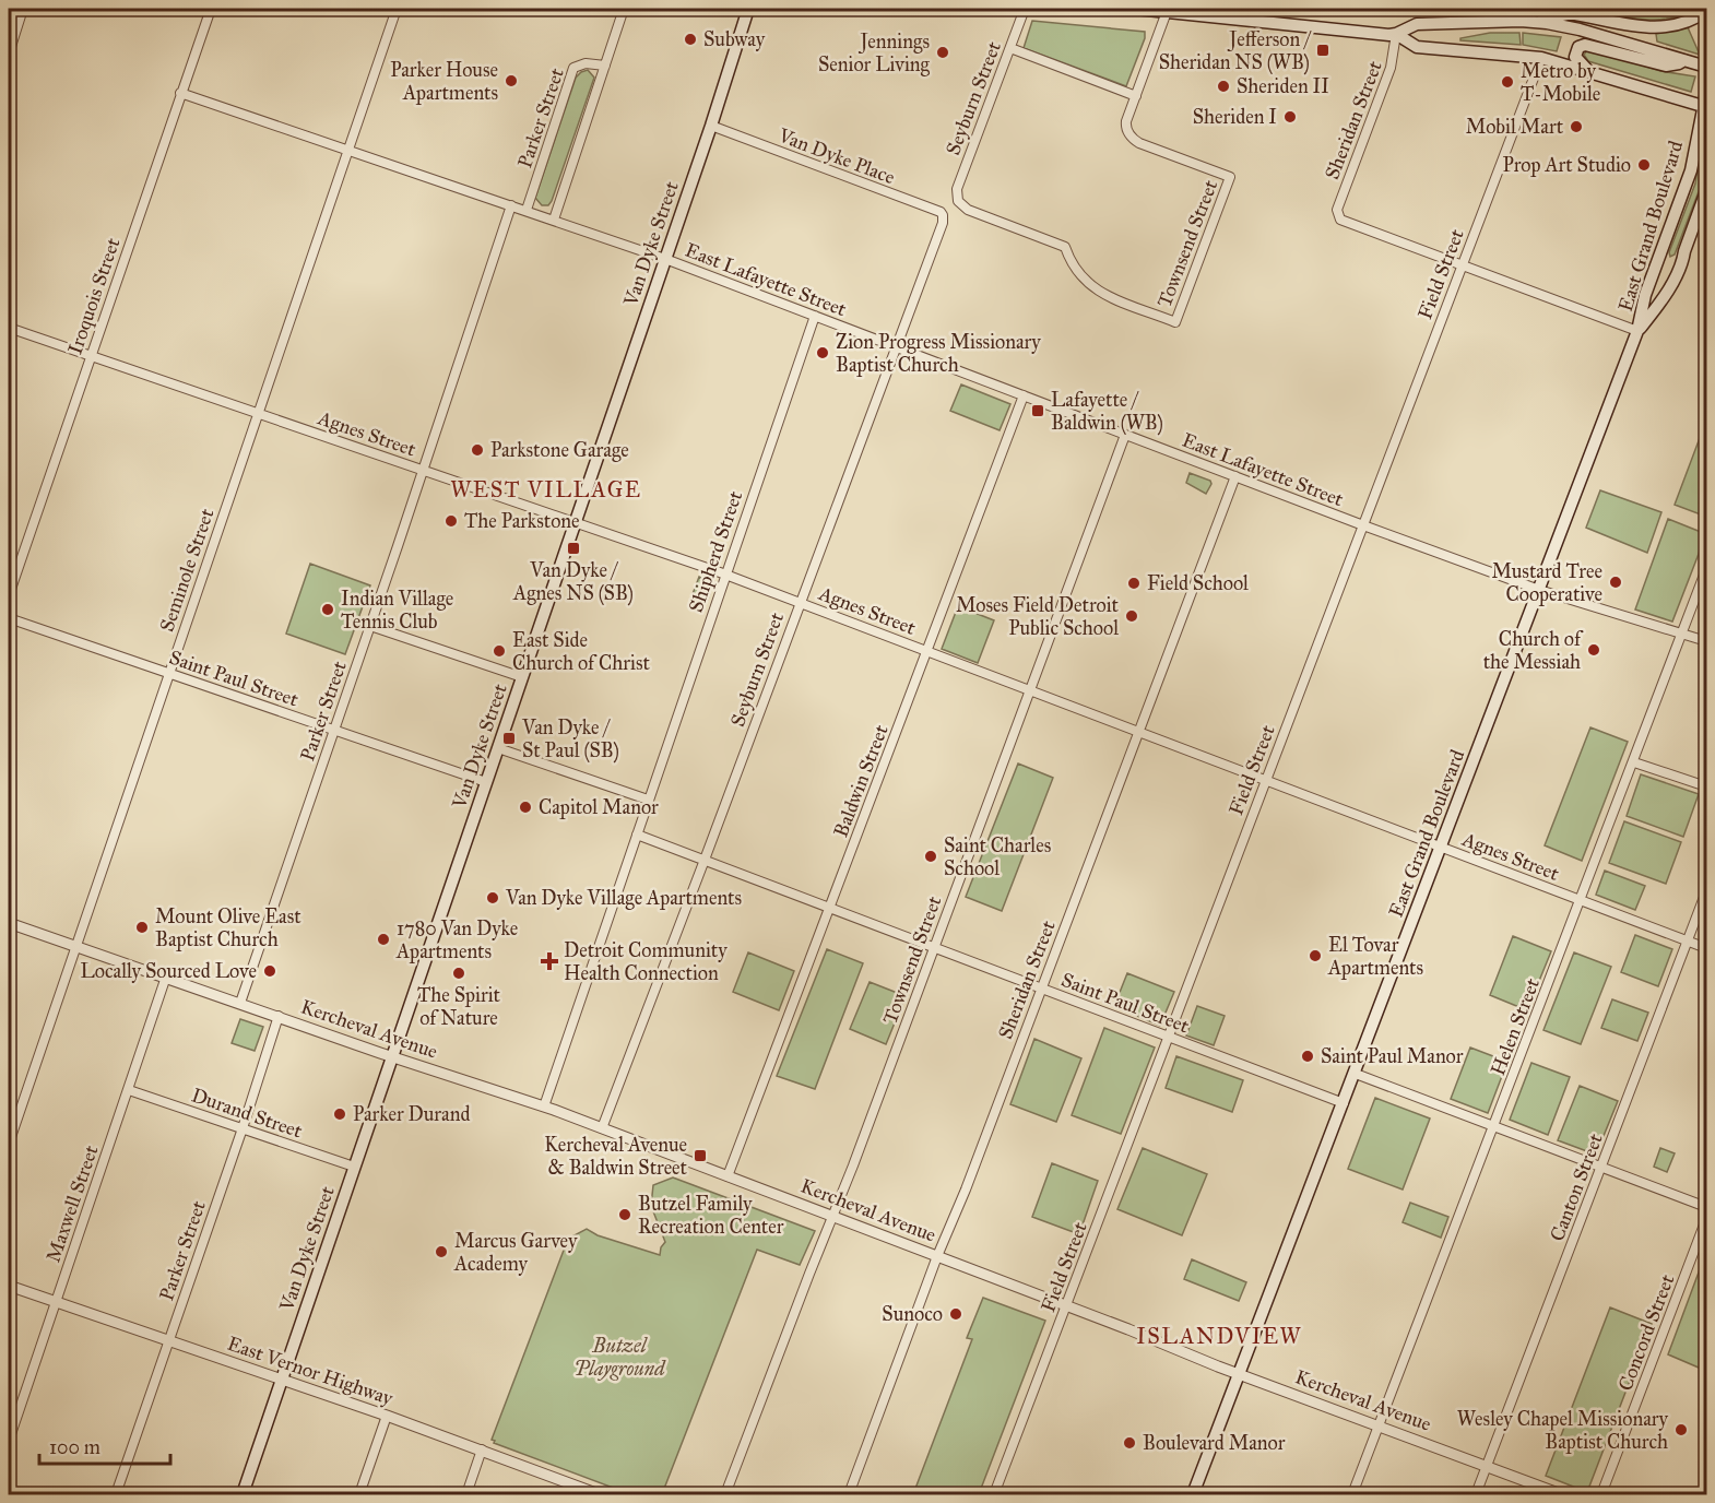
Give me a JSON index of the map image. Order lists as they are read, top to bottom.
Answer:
{
  "streets": {
    "main road": ["East Grand Boulevard", "Van Dyke Street"],
    "street": [
      "Seyburn Street",
      "Parker Street",
      "Sheridan Street",
      "Van Dyke Place",
      "Townsend Street",
      "Field Street",
      "East Lafayette Street",
      "Iroquois Street",
      "Agnes Street",
      "Shipherd Street",
      "Seminole Street",
      "Saint Paul Street",
      "Baldwin Street",
      "Helen Street",
      "Kercheval Avenue",
      "Durand Street",
      "Canton Street",
      "Maxwell Street",
      "Concord Street",
      "East Vernor Highway"
    ]
  },
  "crossings": [
    ["Seyburn Street", "Van Dyke Place"],
    ["Seyburn Street", "Townsend Street"],
    ["Seyburn Street", "East Lafayette Street"],
    ["Seyburn Street", "Agnes Street"],
    ["Seyburn Street", "Saint Paul Street"],
    ["Seyburn Street", "Kercheval Avenue"],
    ["Parker Street", "East Lafayette Street"],
    ["Parker Street", "Agnes Street"],
    ["Parker Street", "Saint Paul Street"],
    ["Parker Street", "Kercheval Avenue"],
    ["Parker Street", "Durand Street"],
    ["Parker Street", "East Vernor Highway"],
    ["Sheridan Street", "Field Street"],
    ["Sheridan Street", "East Lafayette Street"],
    ["Sheridan Street", "Agnes Street"],
    ["Sheridan Street", "Saint Paul Street"],
    ["Sheridan Street", "Kercheval Avenue"],
    ["Van Dyke Place", "Van Dyke Street"],
    ["East Grand Boulevard", "East Lafayette Street"],
    ["East Grand Boulevard", "Agnes Street"],
    ["East Grand Boulevard", "Saint Paul Street"],
    ["East Grand Boulevard", "Kercheval Avenue"],
    ["Van Dyke Street", "East Lafayette Street"],
    ["Van Dyke Street", "Agnes Street"],
    ["Van Dyke Street", "Saint Paul Street"],
    ["Van Dyke Street", "Kercheval Avenue"],
    ["Van Dyke Street", "Durand Street"],
    ["Van Dyke Street", "East Vernor Highway"],
    ["Townsend Street", "East Lafayette Street"],
    ["Townsend Street", "Agnes Street"],
    ["Townsend Street", "Saint Paul Street"],
    ["Townsend Street", "Kercheval Avenue"],
    ["Field Street", "East Lafayette Street"],
    ["Field Street", "Agnes Street"],
    ["Field Street", "Saint Paul Street"],
    ["Field Street", "Kercheval Avenue"],
    ["East Lafayette Street", "Iroquois Street"],
    ["East Lafayette Street", "Shipherd Street"],
    ["East Lafayette Street", "Seminole Street"],
    ["East Lafayette Street", "Baldwin Street"],
    ["East Lafayette Street", "Helen Street"],
    ["Iroquois Street", "Agnes Street"],
    ["Agnes Street", "Shipherd Street"],
    ["Agnes Street", "Seminole Street"],
    ["Agnes Street", "Baldwin Street"],
    ["Agnes Street", "Helen Street"],
    ["Agnes Street", "Canton Street"],
    ["Shipherd Street", "Saint Paul Street"],
    ["Seminole Street", "Saint Paul Street"],
    ["Seminole Street", "Kercheval Avenue"],
    ["Saint Paul Street", "Baldwin Street"],
    ["Baldwin Street", "Kercheval Avenue"],
    ["Helen Street", "Kercheval Avenue"],
    ["Kercheval Avenue", "Canton Street"],
    ["Kercheval Avenue", "Maxwell Street"],
    ["Durand Street", "Maxwell Street"],
    ["Maxwell Street", "East Vernor Highway"]
  ],
  "districts": ["WEST VILLAGE", "ISLANDVIEW"],
  "parks": ["Butzel Playground"],
  "places": {
    "other": [
      "Subway",
      "Jennings Senior Living",
      "Parker House Apartments",
      "Metro by T-Mobile",
      "Sheriden II",
      "Sheriden I",
      "Mobil Mart",
      "Prop Art Studio",
      "Zion Progress Missionary Baptist Church",
      "Parkstone Garage",
      "The Parkstone",
      "Mustard Tree Cooperative",
      "Field School",
      "Indian Village Tennis Club",
      "Moses Field Detroit Public School",
      "Church of the Messiah",
      "East Side Church of Christ",
      "Capitol Manor",
      "Saint Charles School",
      "Van Dyke Village Apartments",
      "Mount Olive East Baptist Church",
      "1780 Van Dyke Apartments",
      "El Tovar Apartments",
      "Locally Sourced Love",
      "The Spirit of Nature",
      "Saint Paul Manor",
      "Parker Durand",
      "Butzel Family Recreation Center",
      "Marcus Garvey Academy",
      "Sunoco",
      "Wesley Chapel Missionary Baptist Church",
      "Boulevard Manor"
    ],
    "transit": [
      "Jefferson / Sheridan NS (WB)",
      "Lafayette / Baldwin (WB)",
      "Van Dyke / Agnes NS (SB)",
      "Van Dyke / St Paul (SB)",
      "Kercheval Avenue & Baldwin Street"
    ],
    "health": ["Detroit Community Health Connection"]
  },
  "scale_bar": "100 m"
}
